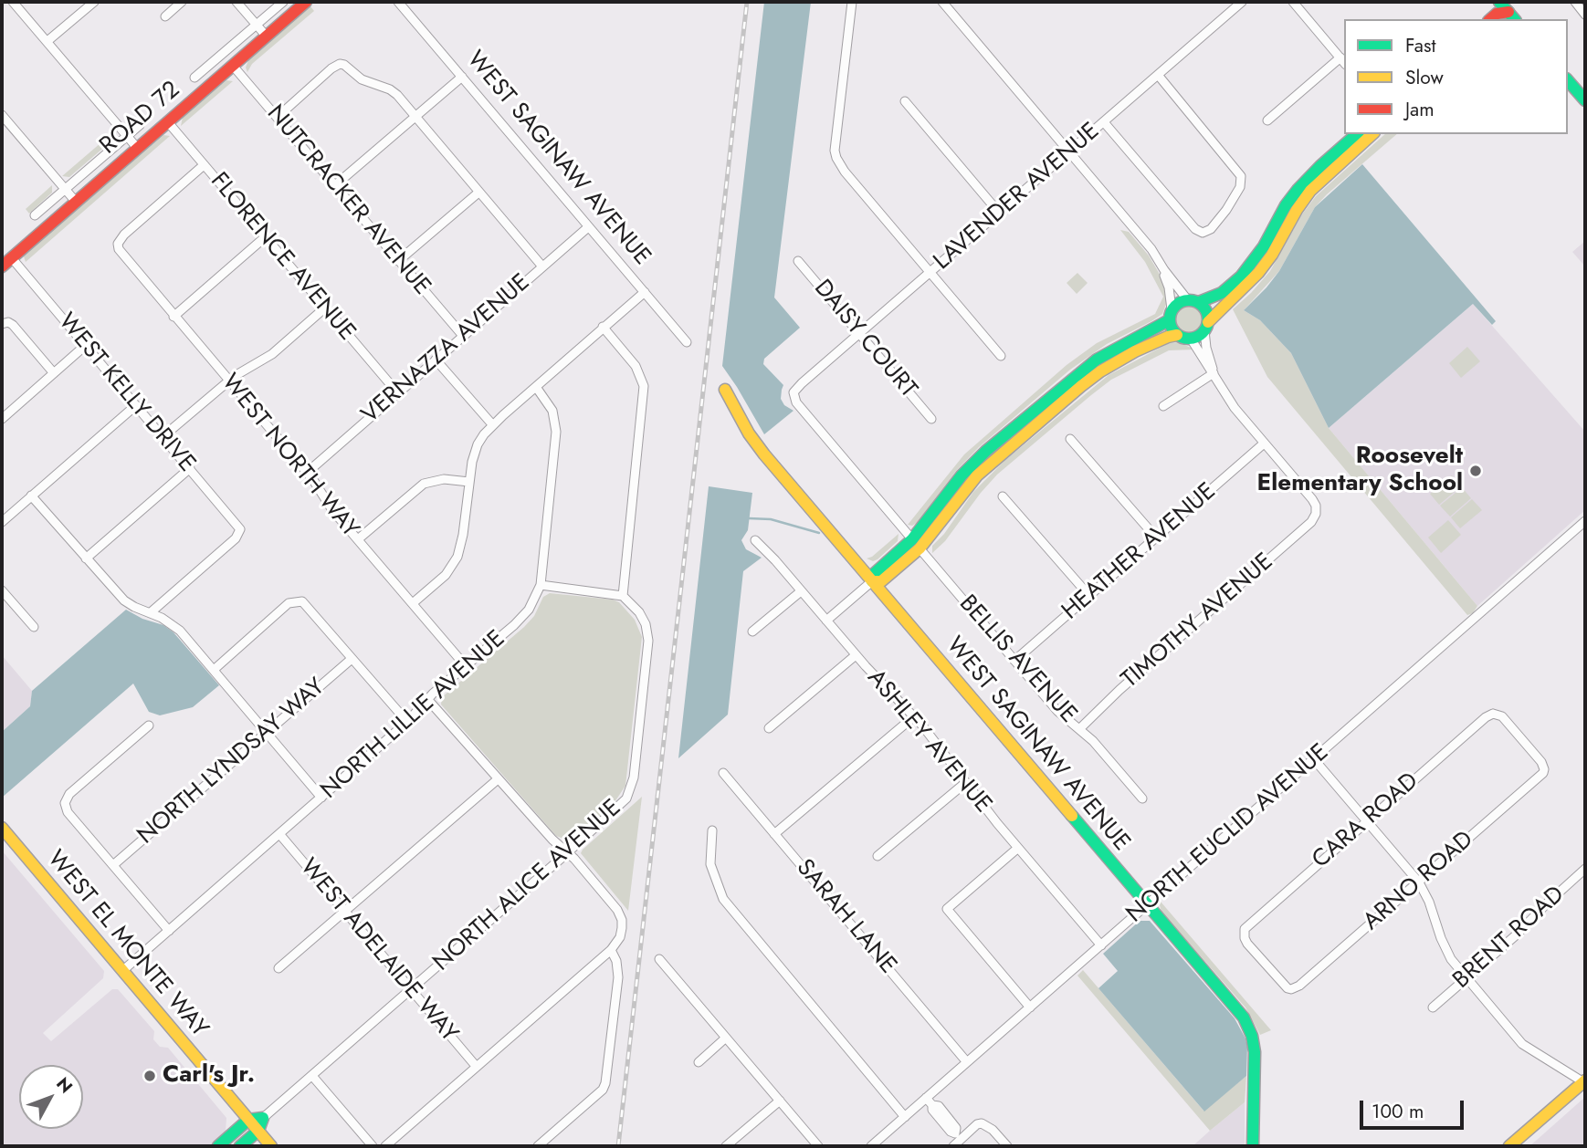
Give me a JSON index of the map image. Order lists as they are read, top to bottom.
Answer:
{
  "streets": {
    "street": [
      "ROAD 72",
      "WEST SAGINAW AVENUE",
      "LAVENDER AVENUE",
      "NUTCRACKER AVENUE",
      "FLORENCE AVENUE",
      "DAISY COURT",
      "VERNAZZA AVENUE",
      "WEST KELLY DRIVE",
      "WEST NORTH WAY",
      "HEATHER AVENUE",
      "TIMOTHY AVENUE",
      "BELLIS AVENUE",
      "NORTH LILLIE AVENUE",
      "ASHLEY AVENUE",
      "NORTH LYNDSAY WAY",
      "CARA ROAD",
      "NORTH EUCLID AVENUE",
      "ARNO ROAD",
      "NORTH ALICE AVENUE",
      "SARAH LANE",
      "BRENT ROAD",
      "WEST EL MONTE WAY",
      "WEST ADELAIDE WAY"
    ]
  },
  "crossings": [
    ["ROAD 72", "NUTCRACKER AVENUE"],
    ["ROAD 72", "FLORENCE AVENUE"],
    ["ROAD 72", "WEST KELLY DRIVE"],
    ["WEST SAGINAW AVENUE", "VERNAZZA AVENUE"],
    ["WEST SAGINAW AVENUE", "NORTH EUCLID AVENUE"],
    ["LAVENDER AVENUE", "DAISY COURT"],
    ["LAVENDER AVENUE", "BELLIS AVENUE"],
    ["NUTCRACKER AVENUE", "VERNAZZA AVENUE"],
    ["FLORENCE AVENUE", "VERNAZZA AVENUE"],
    ["FLORENCE AVENUE", "WEST NORTH WAY"],
    ["VERNAZZA AVENUE", "WEST NORTH WAY"],
    ["WEST NORTH WAY", "NORTH LILLIE AVENUE"],
    ["HEATHER AVENUE", "TIMOTHY AVENUE"],
    ["HEATHER AVENUE", "BELLIS AVENUE"],
    ["TIMOTHY AVENUE", "BELLIS AVENUE"],
    ["NORTH LILLIE AVENUE", "WEST EL MONTE WAY"],
    ["NORTH LILLIE AVENUE", "WEST ADELAIDE WAY"],
    ["ASHLEY AVENUE", "NORTH EUCLID AVENUE"],
    ["CARA ROAD", "ARNO ROAD"],
    ["NORTH EUCLID AVENUE", "SARAH LANE"],
    ["NORTH ALICE AVENUE", "WEST ADELAIDE WAY"]
  ],
  "places": ["Roosevelt Elementary School", "Carl's Jr."],
  "legend": ["Fast", "Slow", "Jam"],
  "scale_bar": "100 m",
  "north": "top right"
}
